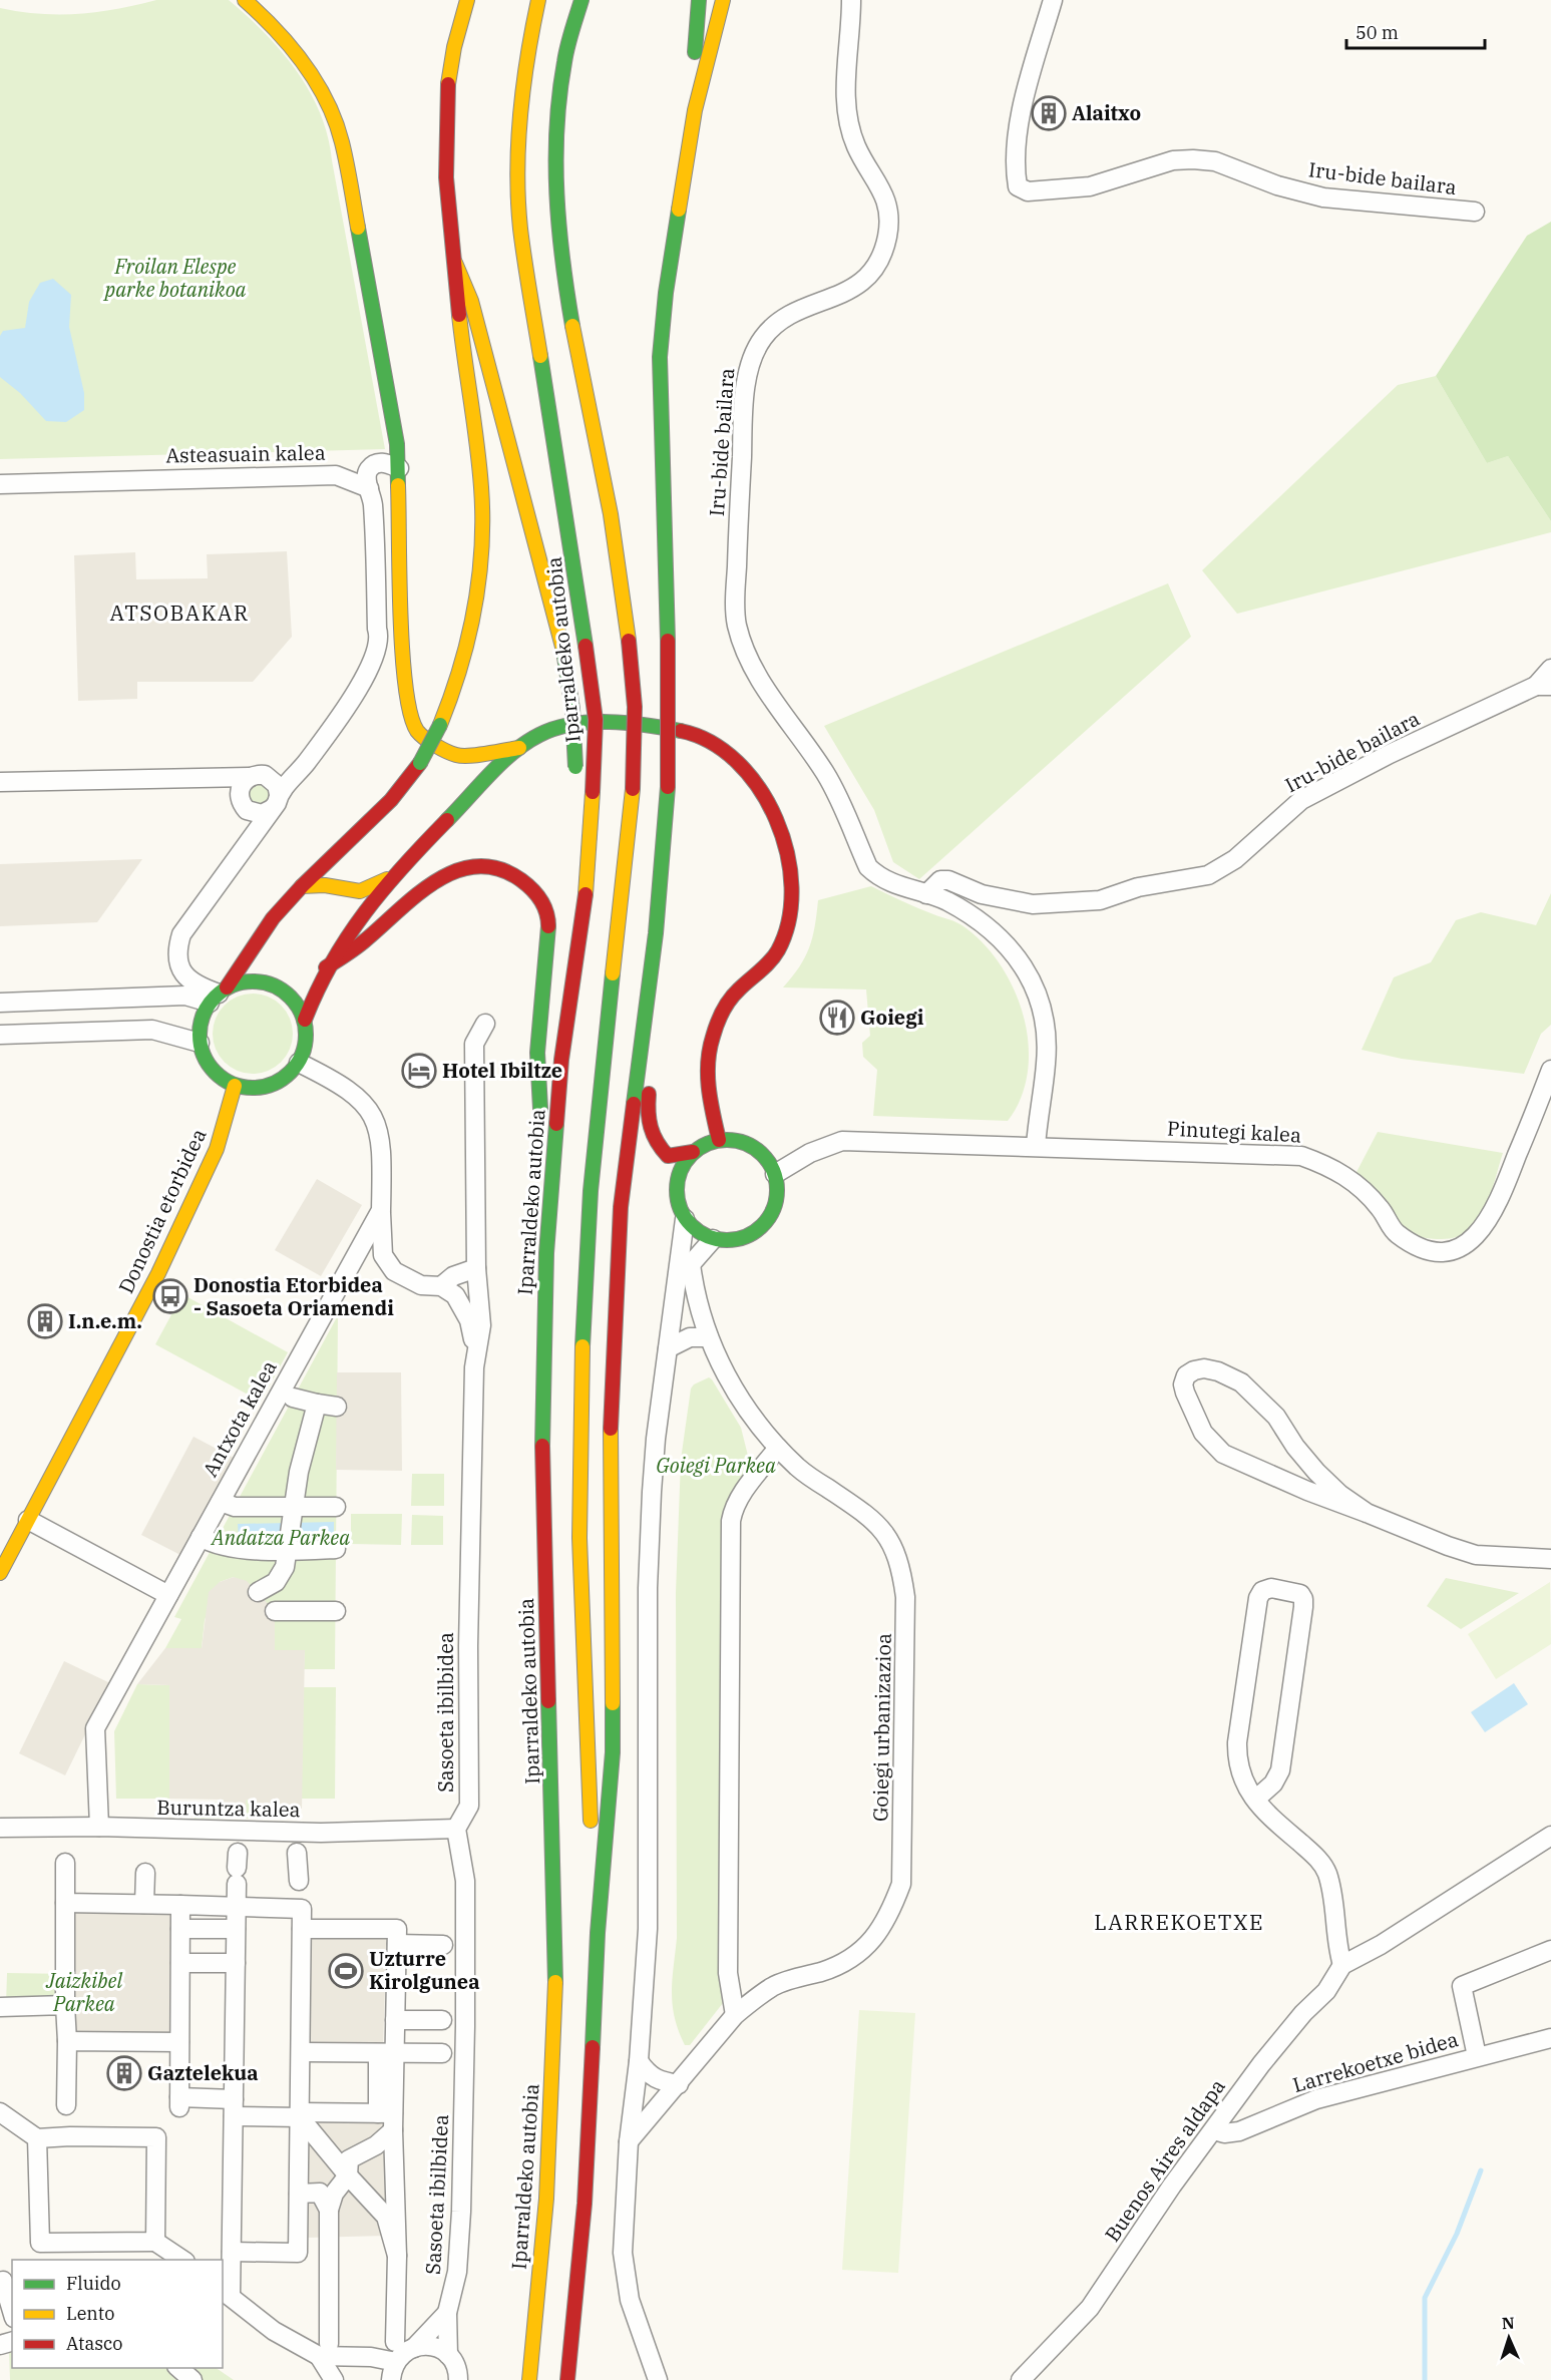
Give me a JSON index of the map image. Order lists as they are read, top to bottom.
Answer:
{
  "streets": {
    "main road": ["Iparraldeko autobia", "Donostia etorbidea"],
    "street": [
      "Iru-bide bailara",
      "Asteasuain kalea",
      "Pinutegi kalea",
      "Antxota kalea",
      "Sasoeta ibilbidea",
      "Goiegi urbanizazioa",
      "Buruntza kalea",
      "Larrekoetxe bidea",
      "Buenos Aires aldapa"
    ]
  },
  "crossings": [
    ["Iru-bide bailara", "Pinutegi kalea"],
    ["Donostia etorbidea", "Antxota kalea"],
    ["Antxota kalea", "Buruntza kalea"],
    ["Sasoeta ibilbidea", "Buruntza kalea"],
    ["Larrekoetxe bidea", "Buenos Aires aldapa"]
  ],
  "districts": ["ATSOBAKAR", "LARREKOETXE"],
  "parks": [
    "Froilan Elespe parke botanikoa",
    "Goiegi Parkea",
    "Andatza Parkea",
    "Jaizkibel Parkea"
  ],
  "places": {
    "building": ["Alaitxo", "I.n.e.m.", "Gaztelekua"],
    "restaurant": ["Goiegi"],
    "hotel": ["Hotel Ibiltze"],
    "bus stop": ["Donostia Etorbidea - Sasoeta Oriamendi"],
    "sports": ["Uzturre Kirolgunea"]
  },
  "legend": ["Fluido", "Lento", "Atasco"],
  "scale_bar": "50 m",
  "north": "top"
}
